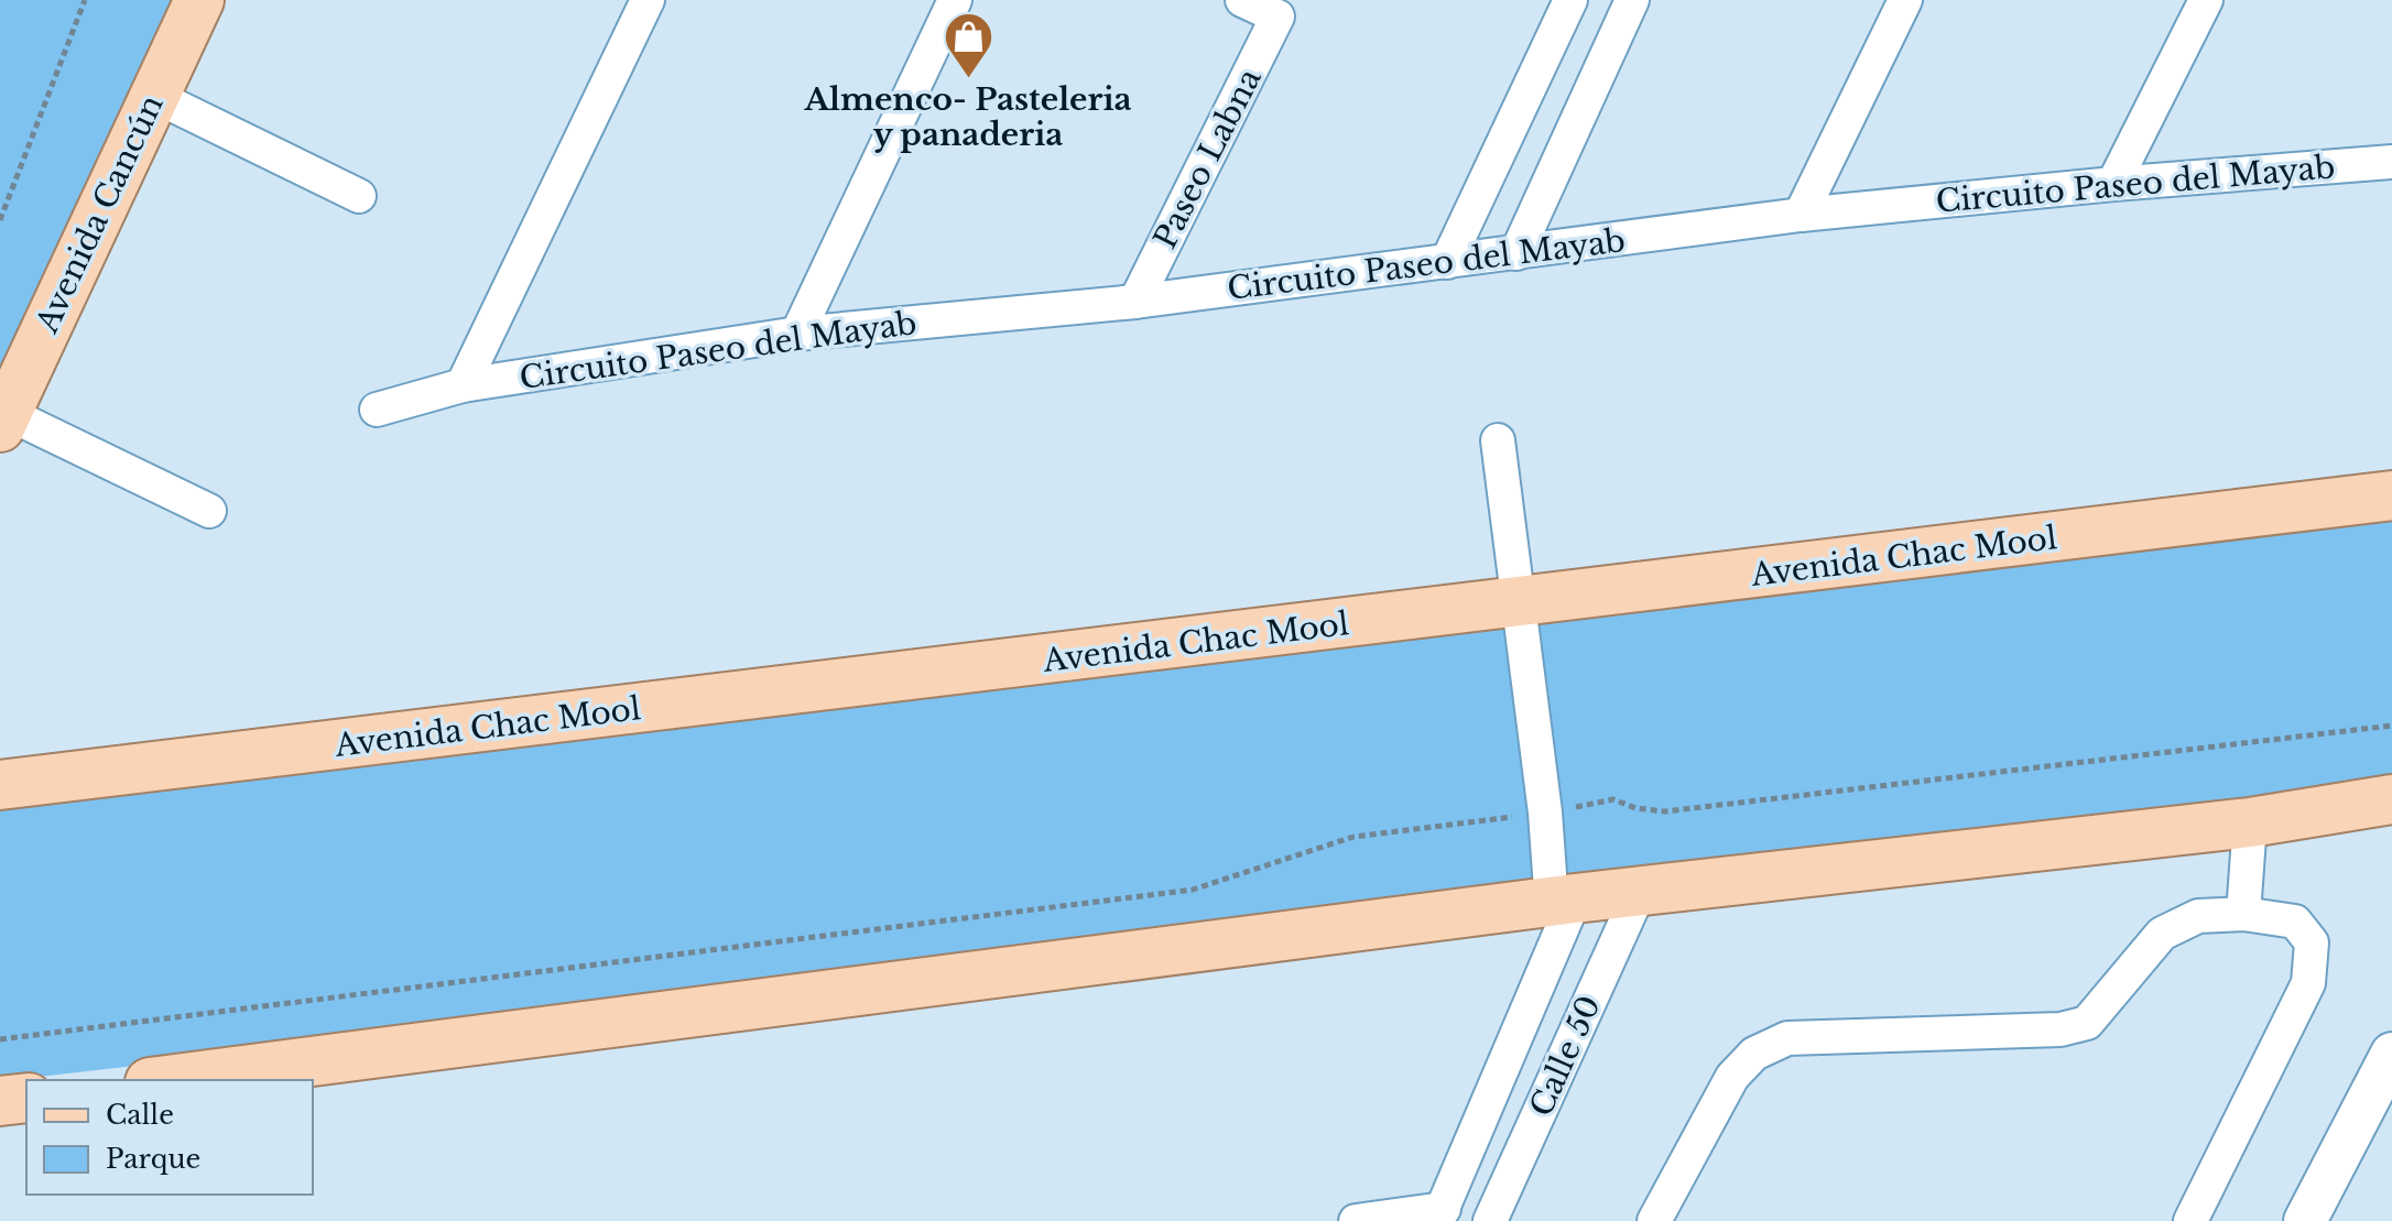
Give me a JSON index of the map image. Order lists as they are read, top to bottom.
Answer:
{
  "streets": {
    "main road": ["Avenida Cancún", "Avenida Chac Mool"],
    "street": ["Paseo Labna", "Circuito Paseo del Mayab", "Calle 50"]
  },
  "crossings": [
    ["Paseo Labna", "Circuito Paseo del Mayab"]
  ],
  "places": {
    "shop": ["Almenco- Pasteleria y panaderia"]
  },
  "legend": ["Calle", "Parque"]
}
